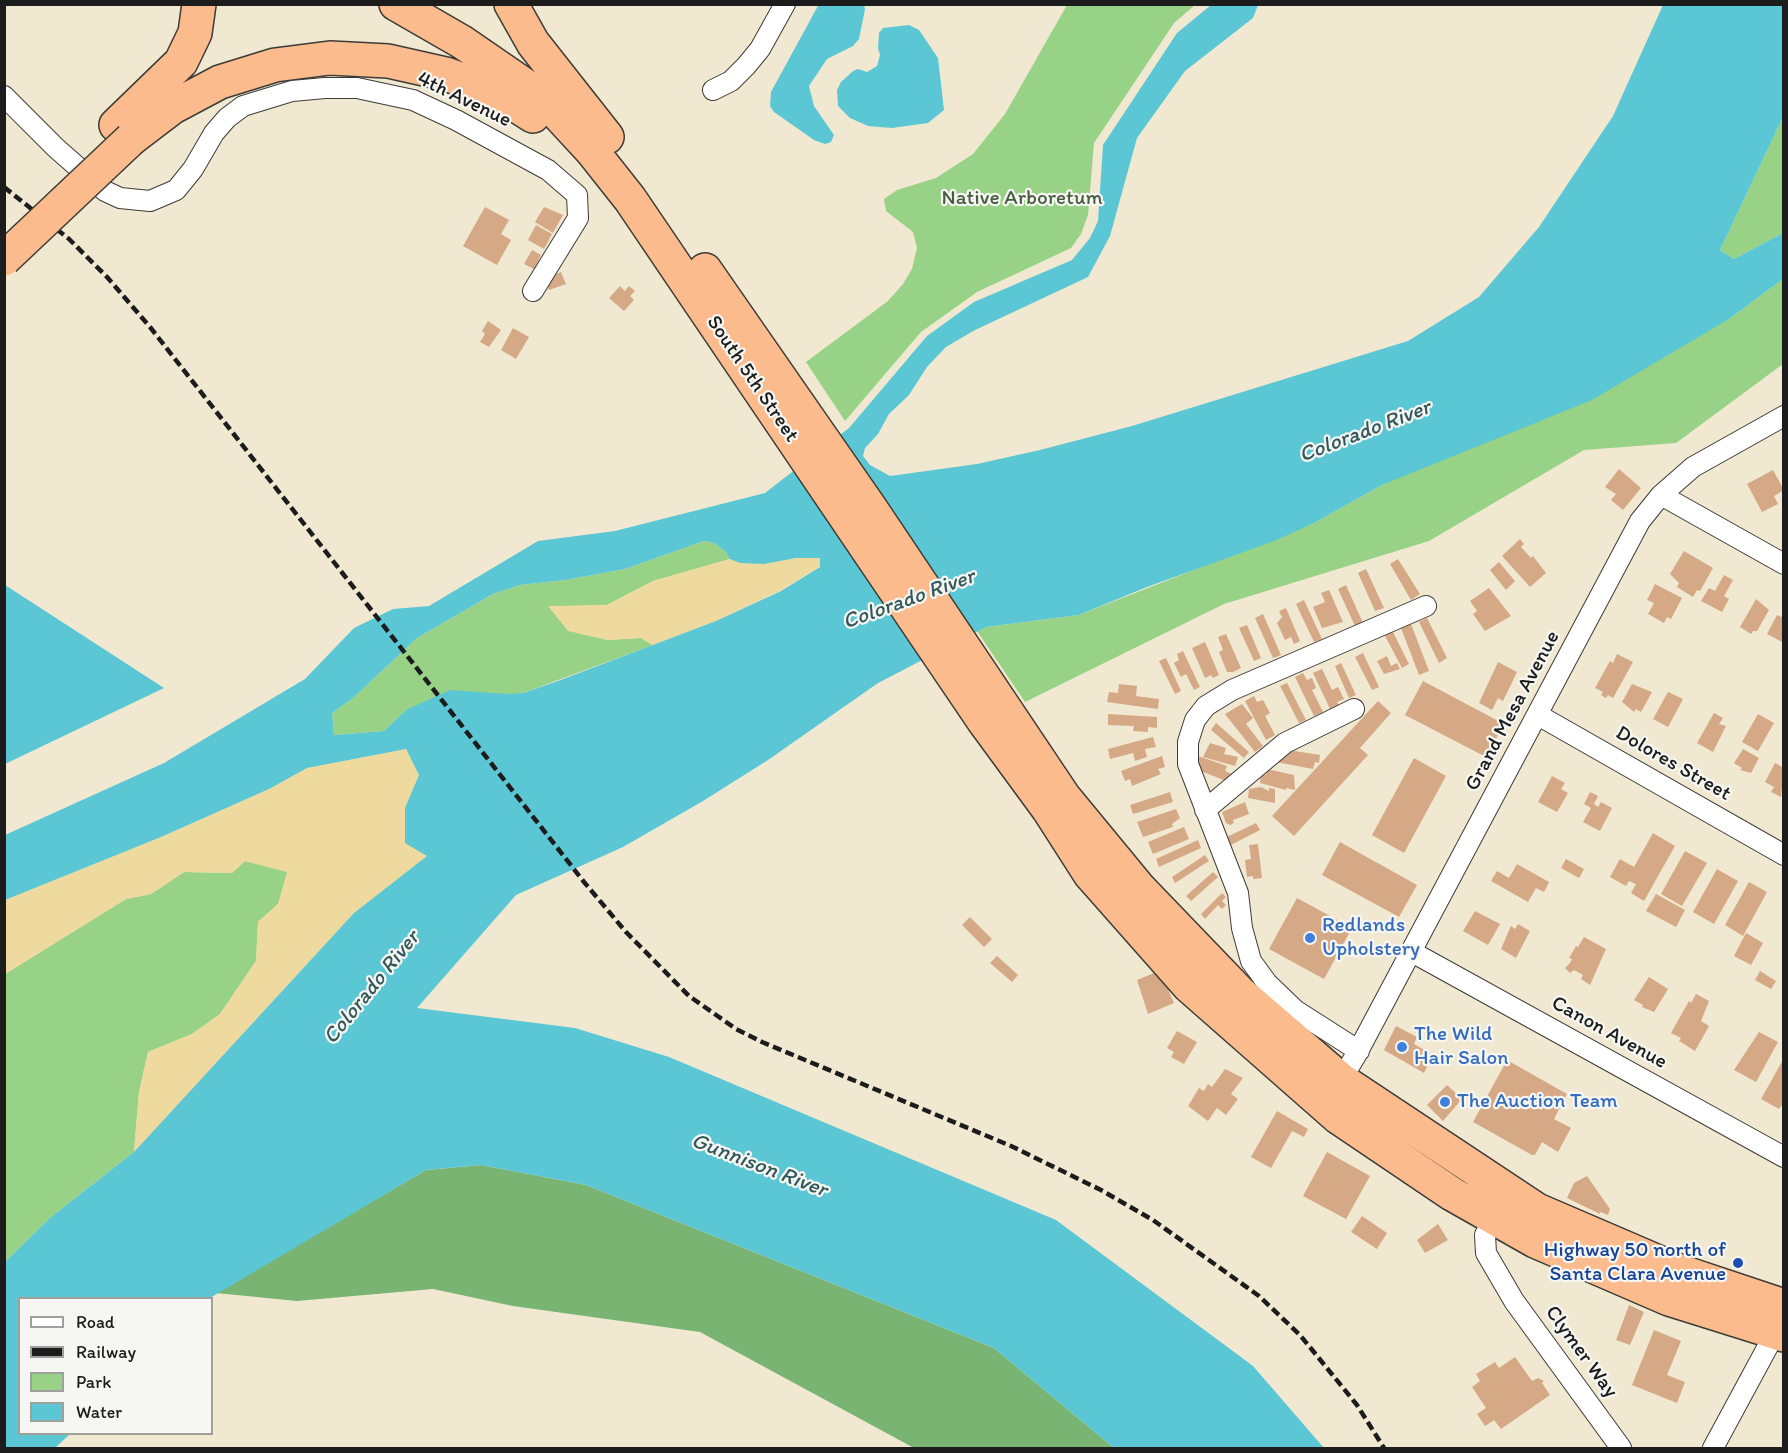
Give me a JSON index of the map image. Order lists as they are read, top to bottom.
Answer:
{
  "streets": {
    "highway": ["South 5th Street"],
    "street": [
      "4th Avenue",
      "Grand Mesa Avenue",
      "Dolores Street",
      "Canon Avenue",
      "Clymer Way"
    ]
  },
  "crossings": [
    ["Grand Mesa Avenue", "Dolores Street"],
    ["Grand Mesa Avenue", "Canon Avenue"]
  ],
  "water": ["Colorado River", "Gunnison River"],
  "parks": ["Native Arboretum"],
  "places": [
    "Redlands Upholstery",
    "The Wild Hair Salon",
    "The Auction Team",
    "Highway 50 north of Santa Clara Avenue"
  ],
  "legend": [
    "Road",
    "Railway",
    "Park",
    "Water"
  ]
}
